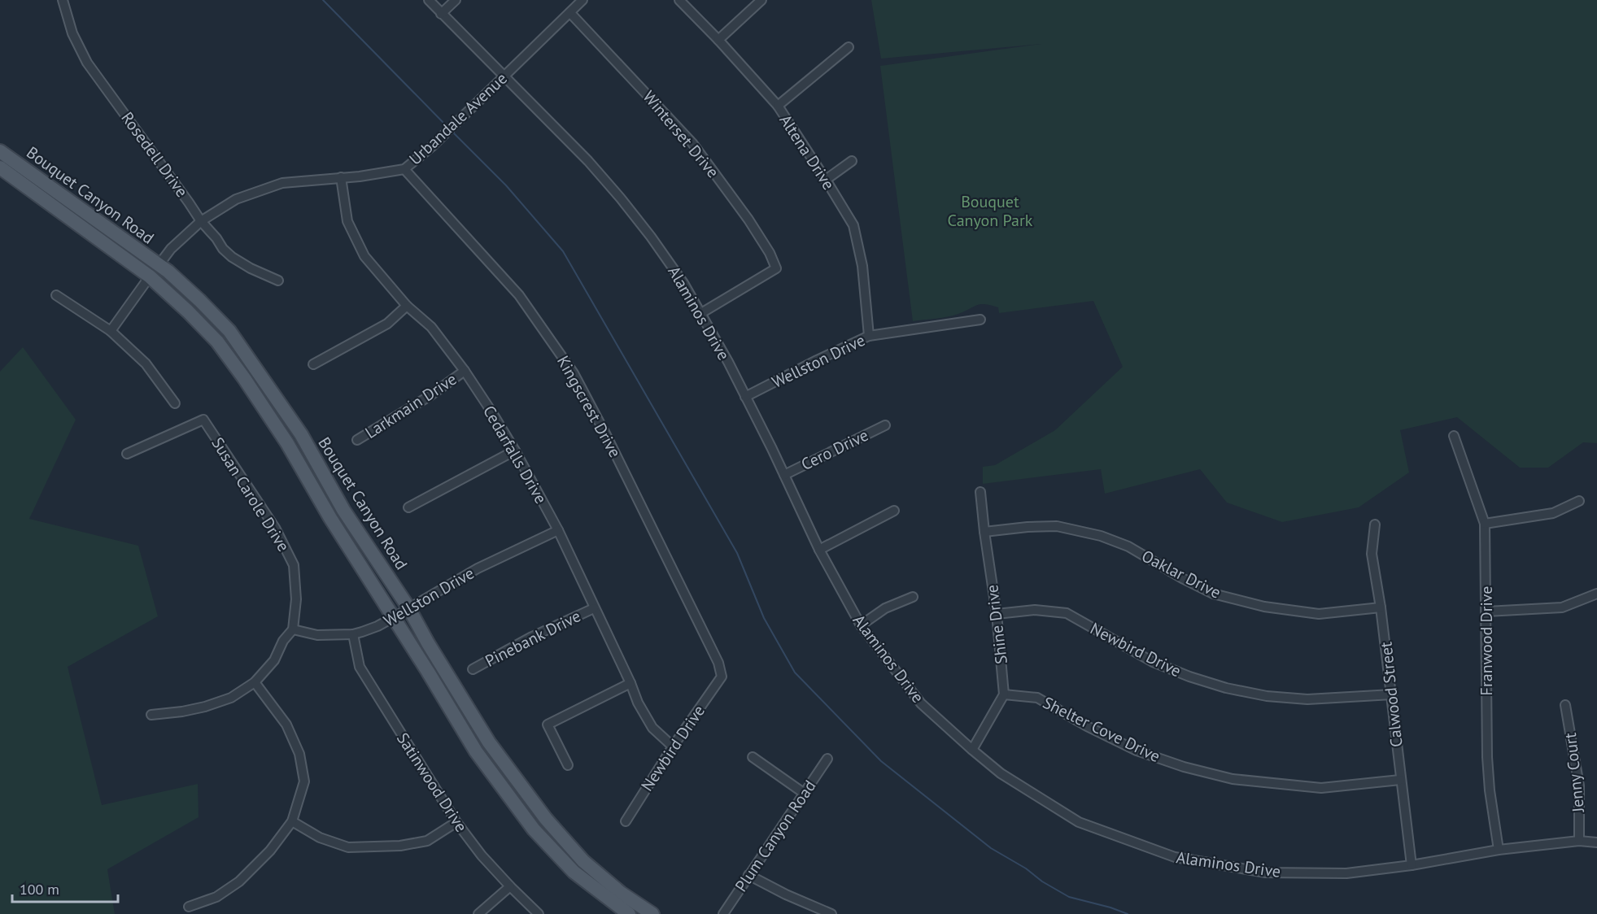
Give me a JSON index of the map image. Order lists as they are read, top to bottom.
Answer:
{
  "streets": {
    "main road": ["Bouquet Canyon Road"],
    "street": [
      "Urbandale Avenue",
      "Winterset Drive",
      "Altena Drive",
      "Rosedell Drive",
      "Alaminos Drive",
      "Wellston Drive",
      "Larkmain Drive",
      "Kingscrest Drive",
      "Cero Drive",
      "Cedarfalls Drive",
      "Susan Carole Drive",
      "Oaklar Drive",
      "Shine Drive",
      "Pinebank Drive",
      "Franwood Drive",
      "Newbird Drive",
      "Calwood Street",
      "Shelter Cove Drive",
      "Jenny Court",
      "Satinwood Drive",
      "Plum Canyon Road"
    ]
  },
  "crossings": [
    ["Urbandale Avenue", "Winterset Drive"],
    ["Urbandale Avenue", "Rosedell Drive"],
    ["Urbandale Avenue", "Bouquet Canyon Road"],
    ["Urbandale Avenue", "Alaminos Drive"],
    ["Urbandale Avenue", "Kingscrest Drive"],
    ["Urbandale Avenue", "Cedarfalls Drive"],
    ["Winterset Drive", "Alaminos Drive"],
    ["Altena Drive", "Wellston Drive"],
    ["Bouquet Canyon Road", "Wellston Drive"],
    ["Alaminos Drive", "Wellston Drive"],
    ["Alaminos Drive", "Cero Drive"],
    ["Alaminos Drive", "Franwood Drive"],
    ["Alaminos Drive", "Calwood Street"],
    ["Alaminos Drive", "Jenny Court"],
    ["Wellston Drive", "Cedarfalls Drive"],
    ["Wellston Drive", "Susan Carole Drive"],
    ["Wellston Drive", "Satinwood Drive"],
    ["Larkmain Drive", "Cedarfalls Drive"],
    ["Kingscrest Drive", "Newbird Drive"],
    ["Cedarfalls Drive", "Pinebank Drive"],
    ["Cedarfalls Drive", "Newbird Drive"],
    ["Oaklar Drive", "Shine Drive"],
    ["Oaklar Drive", "Calwood Street"],
    ["Shine Drive", "Newbird Drive"],
    ["Shine Drive", "Shelter Cove Drive"],
    ["Newbird Drive", "Calwood Street"],
    ["Calwood Street", "Shelter Cove Drive"]
  ],
  "parks": ["Bouquet Canyon Park"],
  "scale_bar": "100 m"
}
